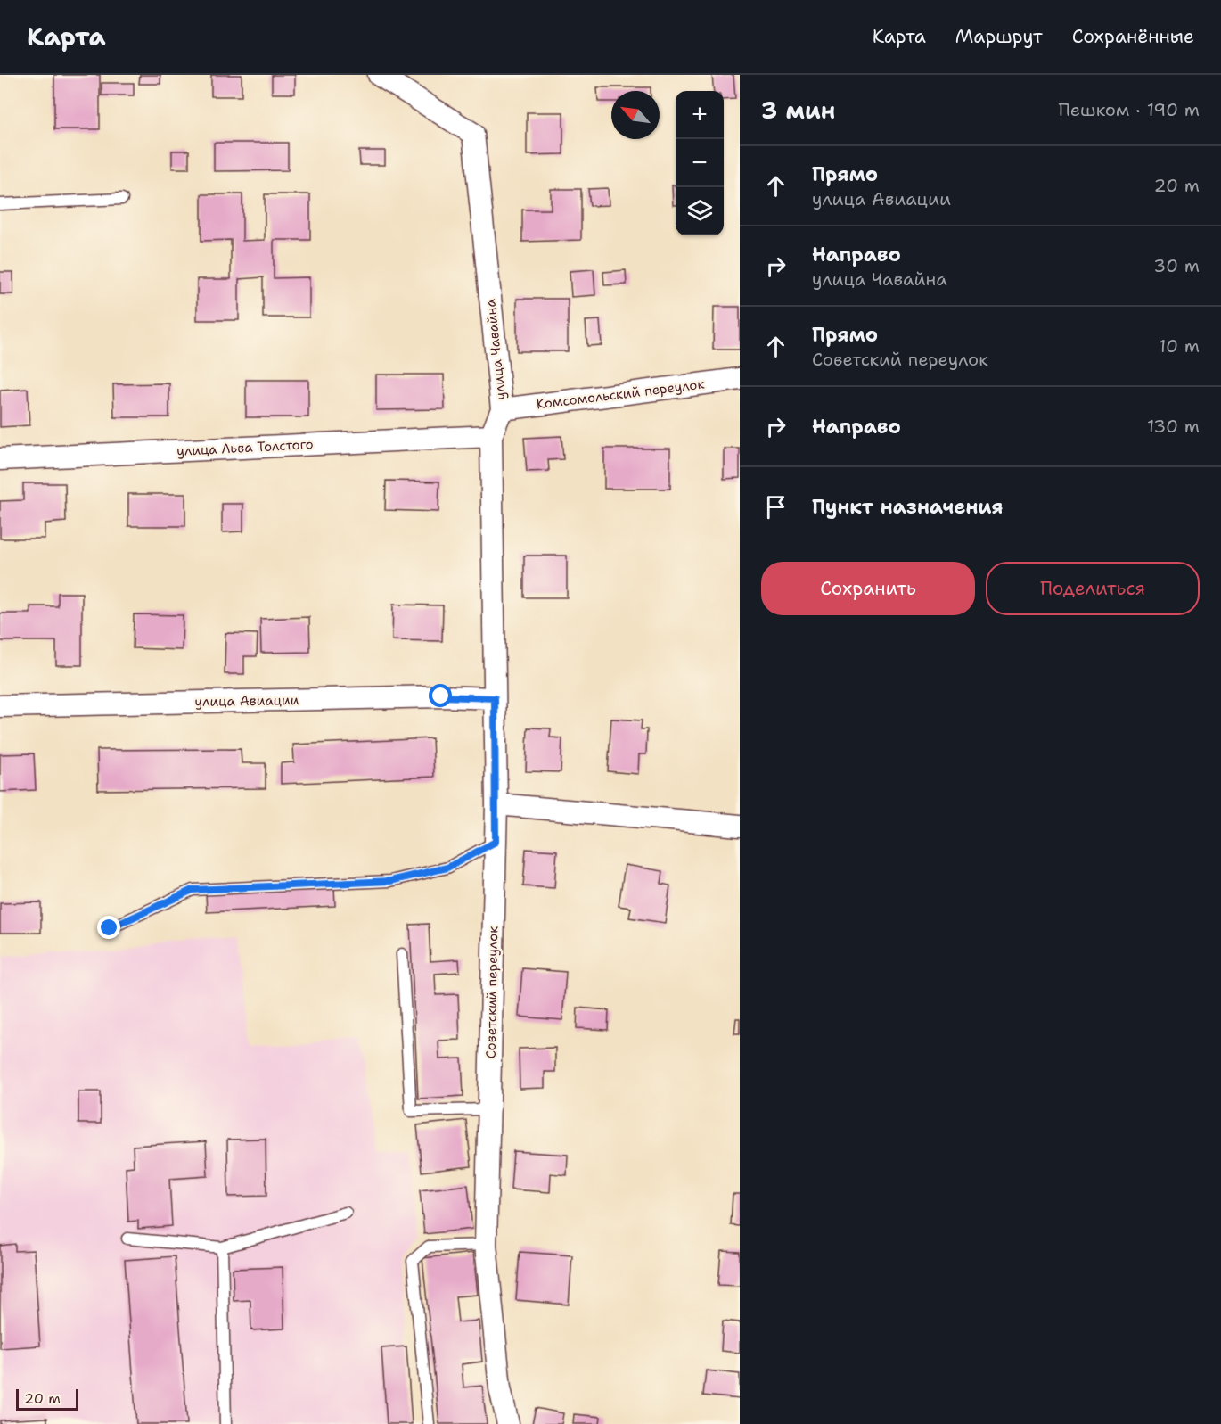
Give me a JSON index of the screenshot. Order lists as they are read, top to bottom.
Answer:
{
  "streets": {
    "street": [
      "улица Чавайна",
      "Комсомольский переулок",
      "улица Льва Толстого",
      "улица Авиации",
      "Советский переулок"
    ]
  },
  "crossings": [
    ["улица Чавайна", "Комсомольский переулок"],
    ["улица Чавайна", "улица Льва Толстого"],
    ["улица Чавайна", "улица Авиации"],
    ["улица Чавайна", "Советский переулок"]
  ],
  "scale_bar": "20 m",
  "north": "top left",
  "page": {
    "header": "Карта",
    "nav": ["Карта", "Маршрут", "Сохранённые"],
    "heading": ["3 мин", "Пешком · 190 m"],
    "map_buttons": ["+", "−"],
    "list": [
      ["Прямо", "улица Авиации", "20 m"],
      ["Направо", "улица Чавайна", "30 m"],
      ["Прямо", "Советский переулок", "10 m"],
      ["Направо", "130 m"],
      "Пункт назначения"
    ],
    "buttons": ["Сохранить", "Поделиться"],
    "scale": "20 m"
  }
}
